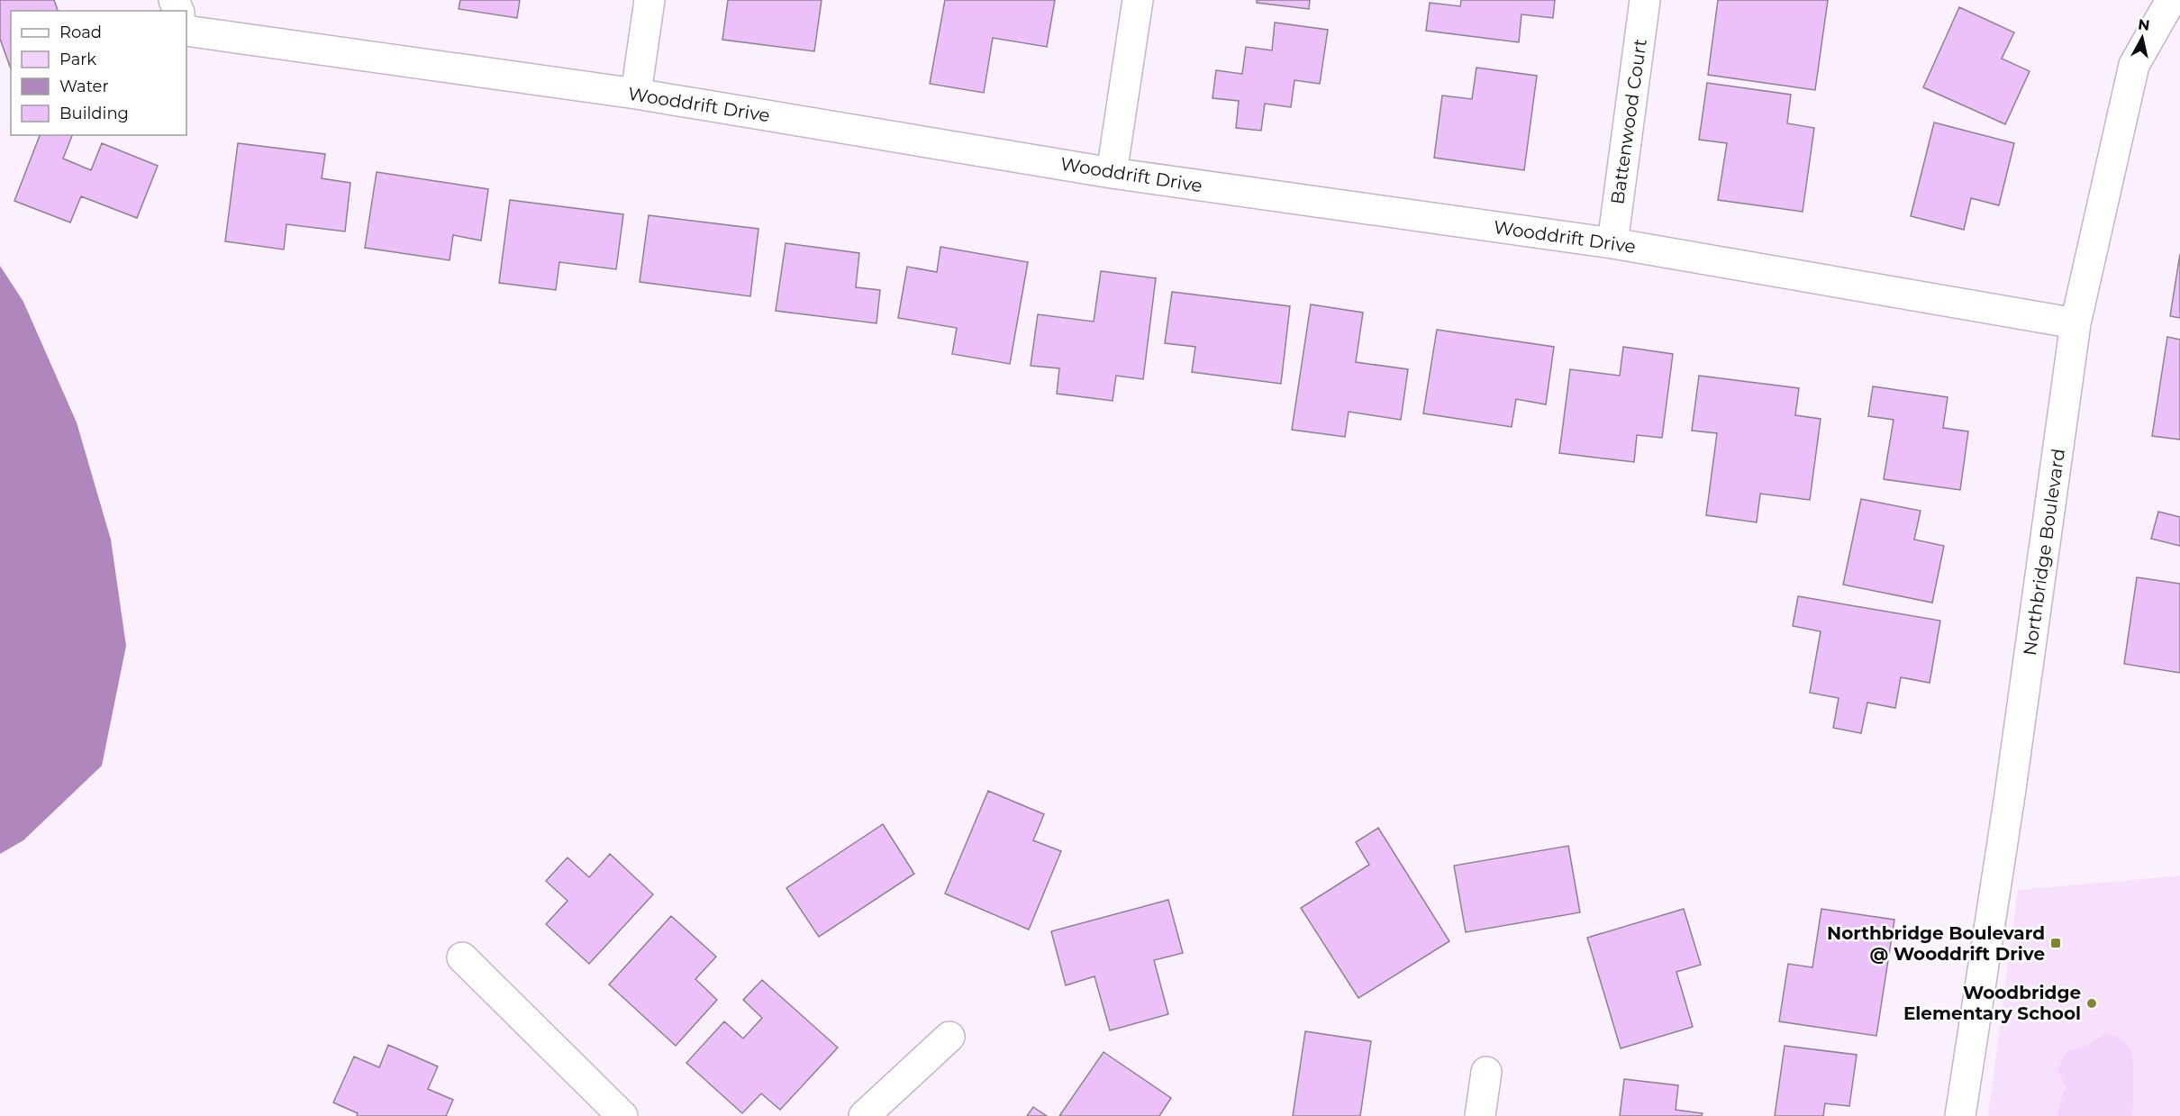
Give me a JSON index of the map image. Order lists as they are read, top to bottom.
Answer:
{
  "streets": {
    "street": ["Wooddrift Drive", "Battenwood Court", "Northbridge Boulevard"]
  },
  "crossings": [
    ["Wooddrift Drive", "Battenwood Court"],
    ["Wooddrift Drive", "Northbridge Boulevard"]
  ],
  "places": {
    "transit": ["Northbridge Boulevard @ Wooddrift Drive"],
    "other": ["Woodbridge Elementary School"]
  },
  "legend": [
    "Road",
    "Park",
    "Water",
    "Building"
  ],
  "north": "top"
}
